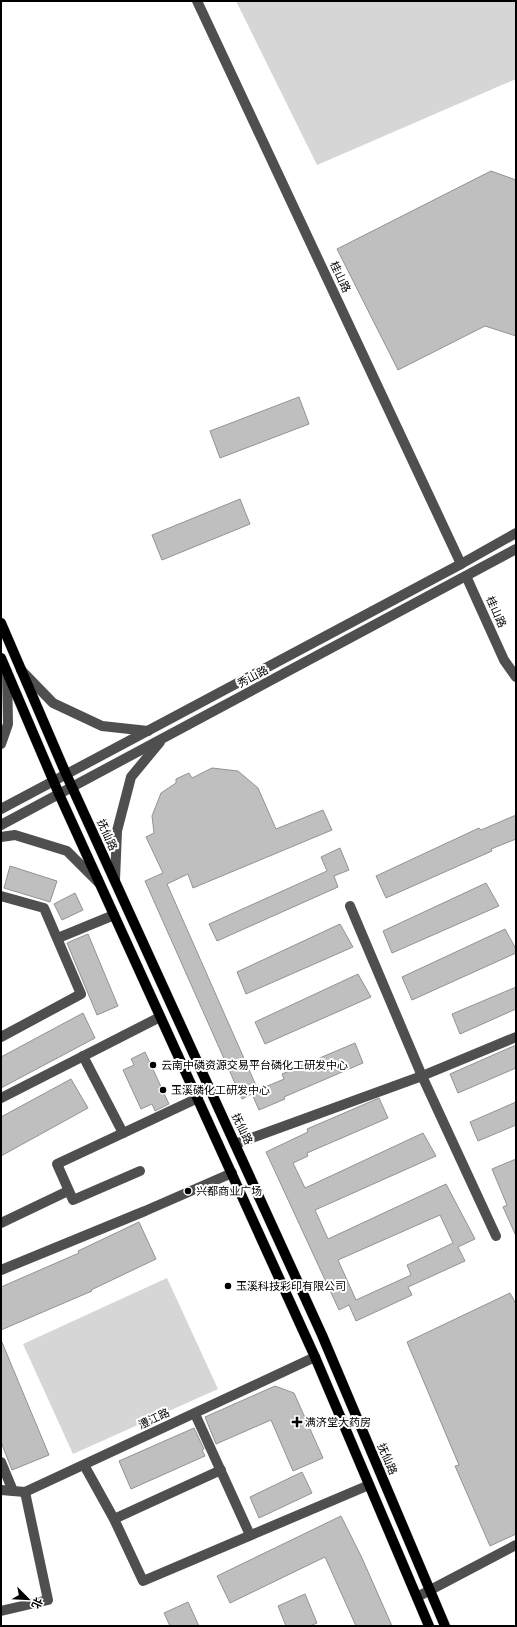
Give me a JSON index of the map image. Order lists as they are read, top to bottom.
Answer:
{
  "streets": {
    "main road": ["抚仙路"],
    "street": ["桂山路", "秀山路", "澧江路"]
  },
  "crossings": [
    ["桂山路", "秀山路"],
    ["秀山路", "抚仙路"]
  ],
  "places": {
    "other": [
      "云南中磷资源交易平台磷化工研发中心",
      "玉溪磷化工研发中心",
      "兴都商业广场",
      "玉溪科技彩印有限公司"
    ],
    "health": ["满济堂大药房"]
  },
  "north": "bottom right"
}
